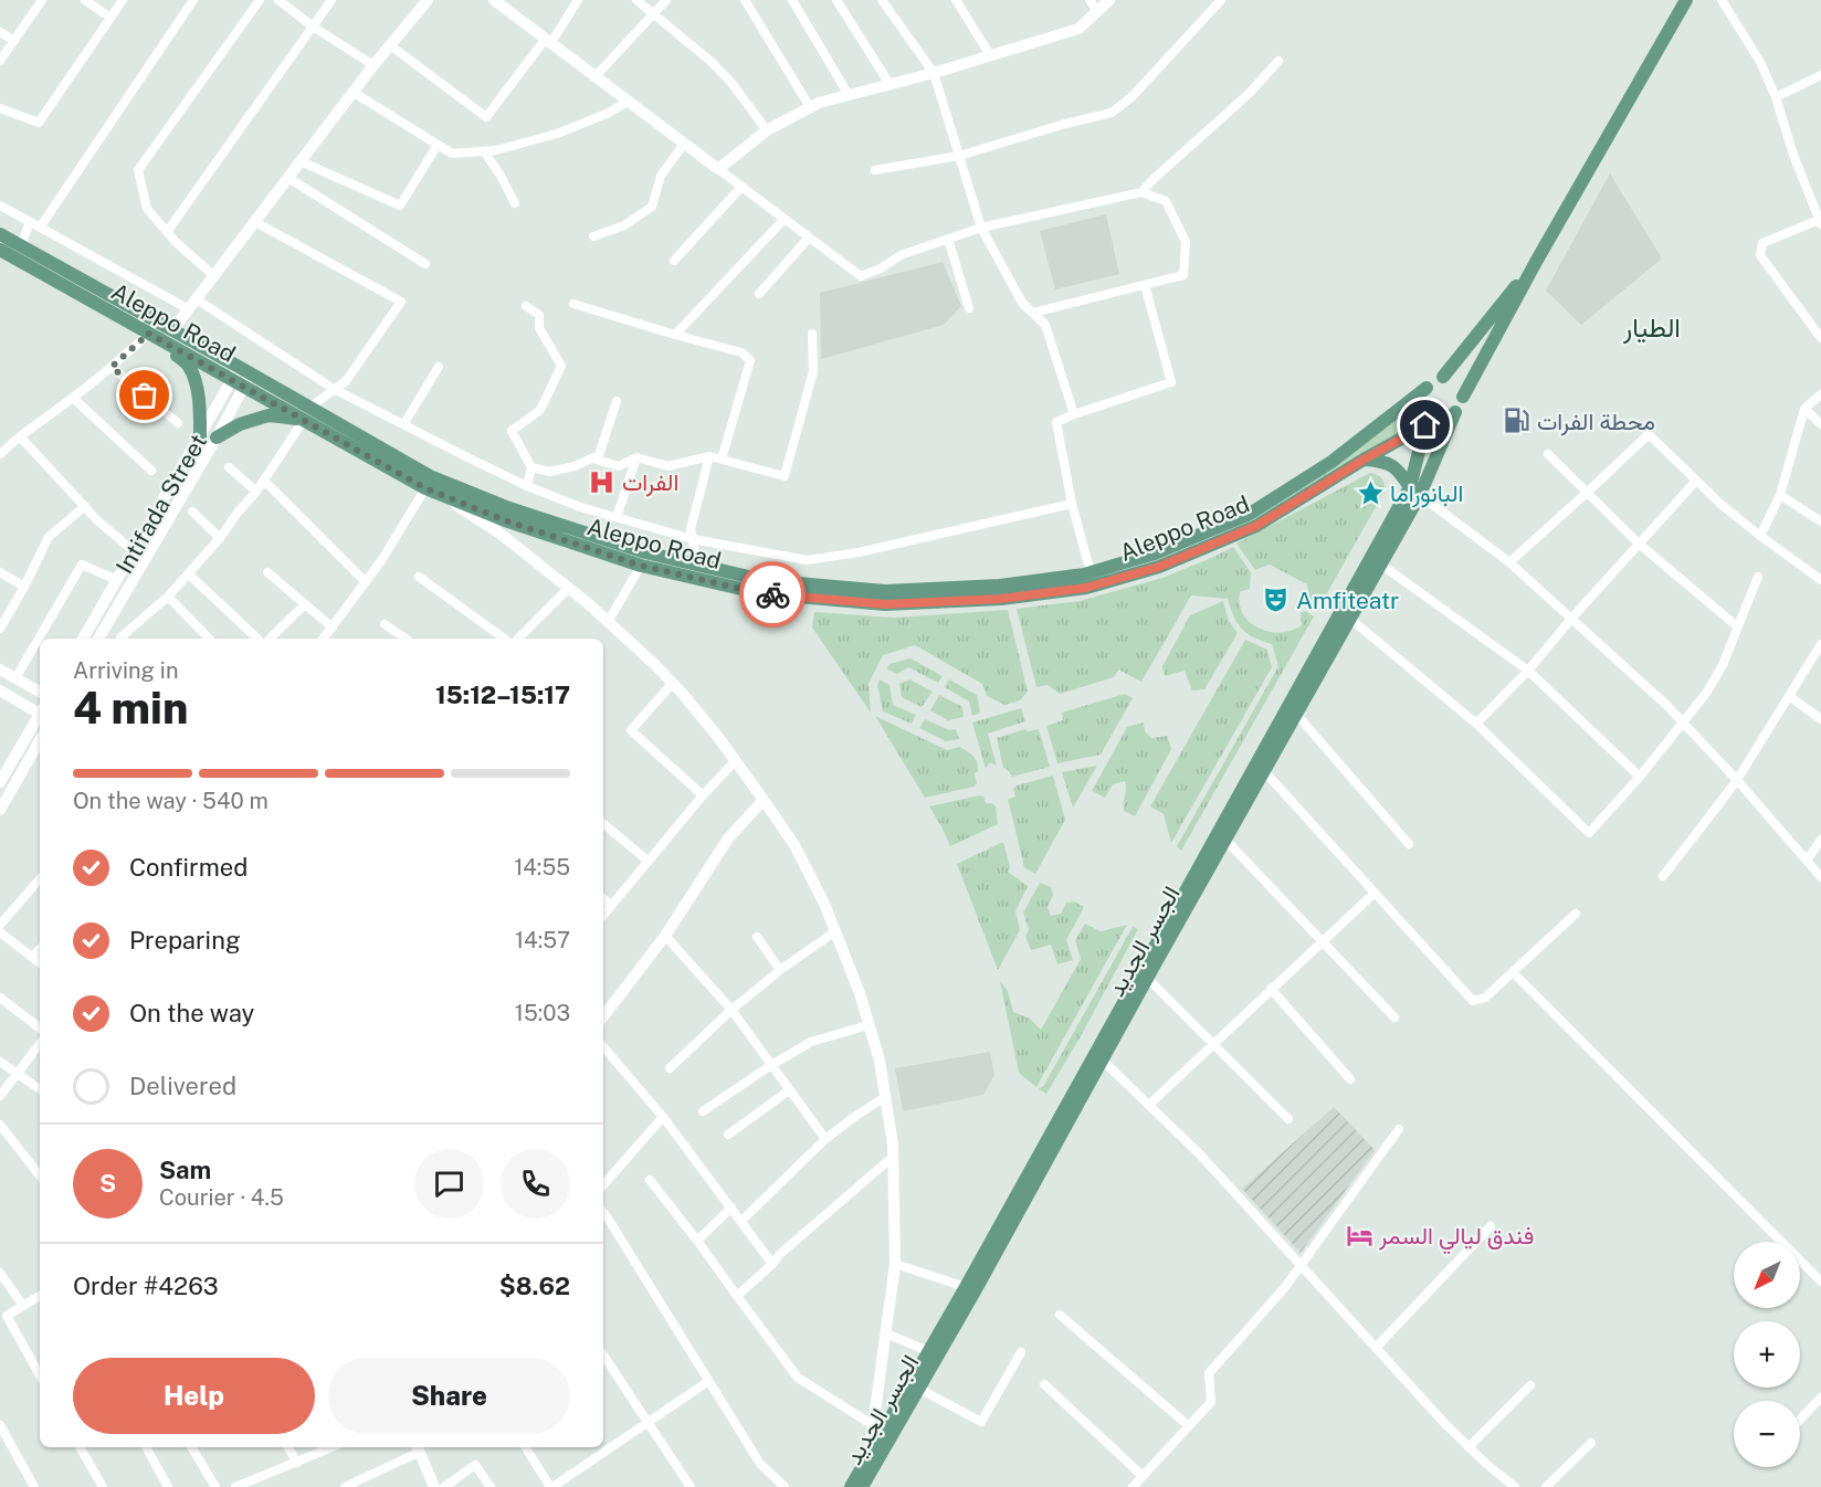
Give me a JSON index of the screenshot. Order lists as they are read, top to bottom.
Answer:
{
  "streets": {
    "main road": ["Aleppo Road", "Intifada Street", "الجسر الجديد"]
  },
  "crossings": [
    ["Aleppo Road", "Intifada Street"],
    ["Aleppo Road", "الجسر الجديد"]
  ],
  "districts": ["الطيار"],
  "places": {
    "fuel station": ["محطة الفرات"],
    "hospital": ["الفرات"],
    "place": ["البانوراما"],
    "theatre": ["Amfiteatr"],
    "hotel": ["فندق ليالي السمر"]
  },
  "north": "bottom left",
  "page": {
    "heading": ["4 min", "Arriving in", "15:12–15:17"],
    "panel": [
      "Sam",
      "Courier · 4.5",
      "Order #4263",
      "$8.62"
    ],
    "bar": "On the way · 540 m",
    "list": [
      ["Confirmed", "14:55"],
      ["Preparing", "14:57"],
      ["On the way", "15:03"],
      "Delivered"
    ],
    "round": "S",
    "map_buttons": ["+", "−"],
    "buttons": ["Help", "Share"]
  }
}
